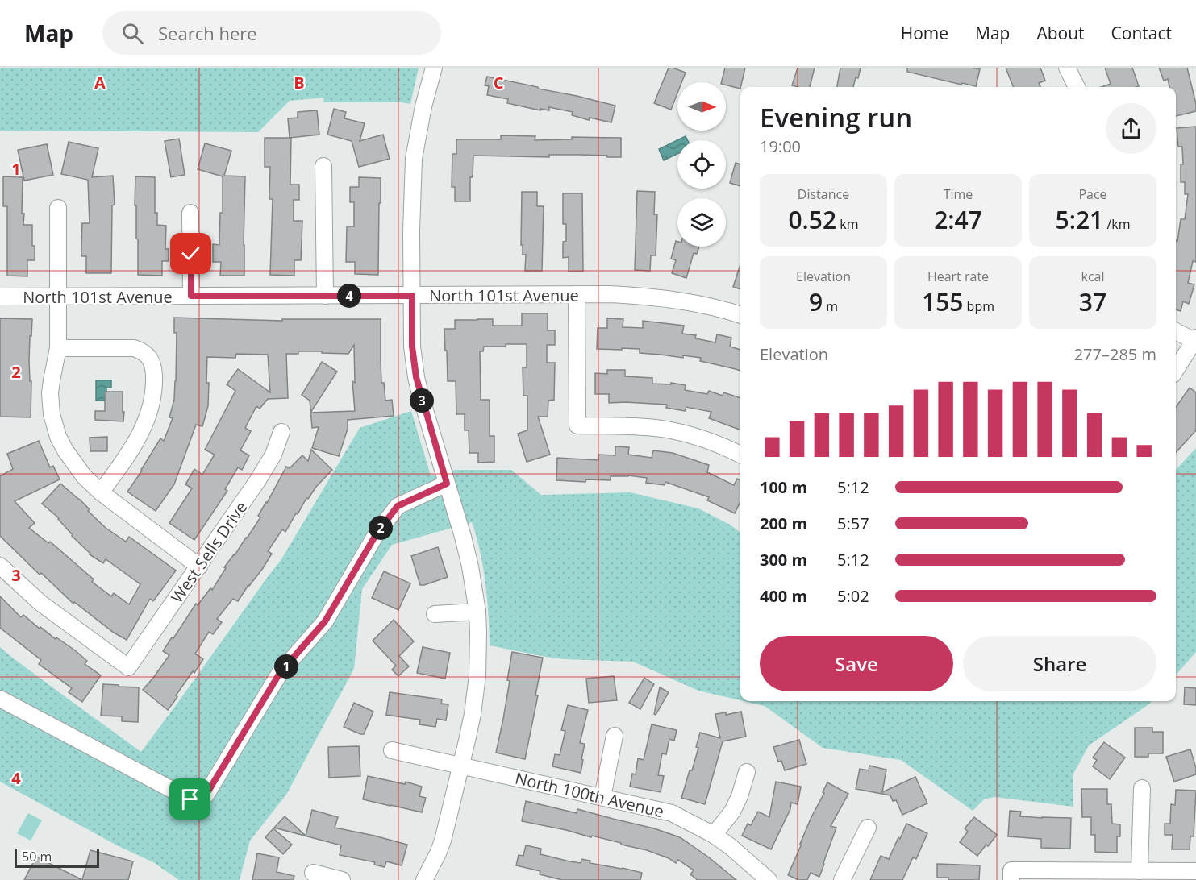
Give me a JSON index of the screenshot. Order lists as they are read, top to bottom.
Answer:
{
  "streets": {
    "street": ["North 101st Avenue", "West Sells Drive", "North 100th Avenue"]
  },
  "scale_bar": "50 m",
  "north": "right",
  "page": {
    "header": "Map",
    "search": "Search here",
    "nav": [
      "Home",
      "Map",
      "About",
      "Contact"
    ],
    "heading": ["Evening run", "19:00"],
    "stats": [
      ["Distance", "0.52 km"],
      ["Time", "2:47"],
      ["Pace", "5:21 /km"],
      ["Elevation", "9 m"],
      ["Heart rate", "155 bpm"],
      ["kcal", "37"]
    ],
    "pins": [
      "4",
      "3",
      "2",
      "1"
    ],
    "chart": ["Elevation", "277–285 m"],
    "list": [
      {
        "name": "100 m",
        "note": "5:12"
      },
      {
        "name": "200 m",
        "note": "5:57"
      },
      {
        "name": "300 m",
        "note": "5:12"
      },
      {
        "name": "400 m",
        "note": "5:02"
      }
    ],
    "buttons": ["Save", "Share"],
    "scale": "50 m"
  },
  "grid": {
    "columns": ["A", "B", "C"],
    "rows": [
      "1",
      "2",
      "3",
      "4"
    ]
  }
}
